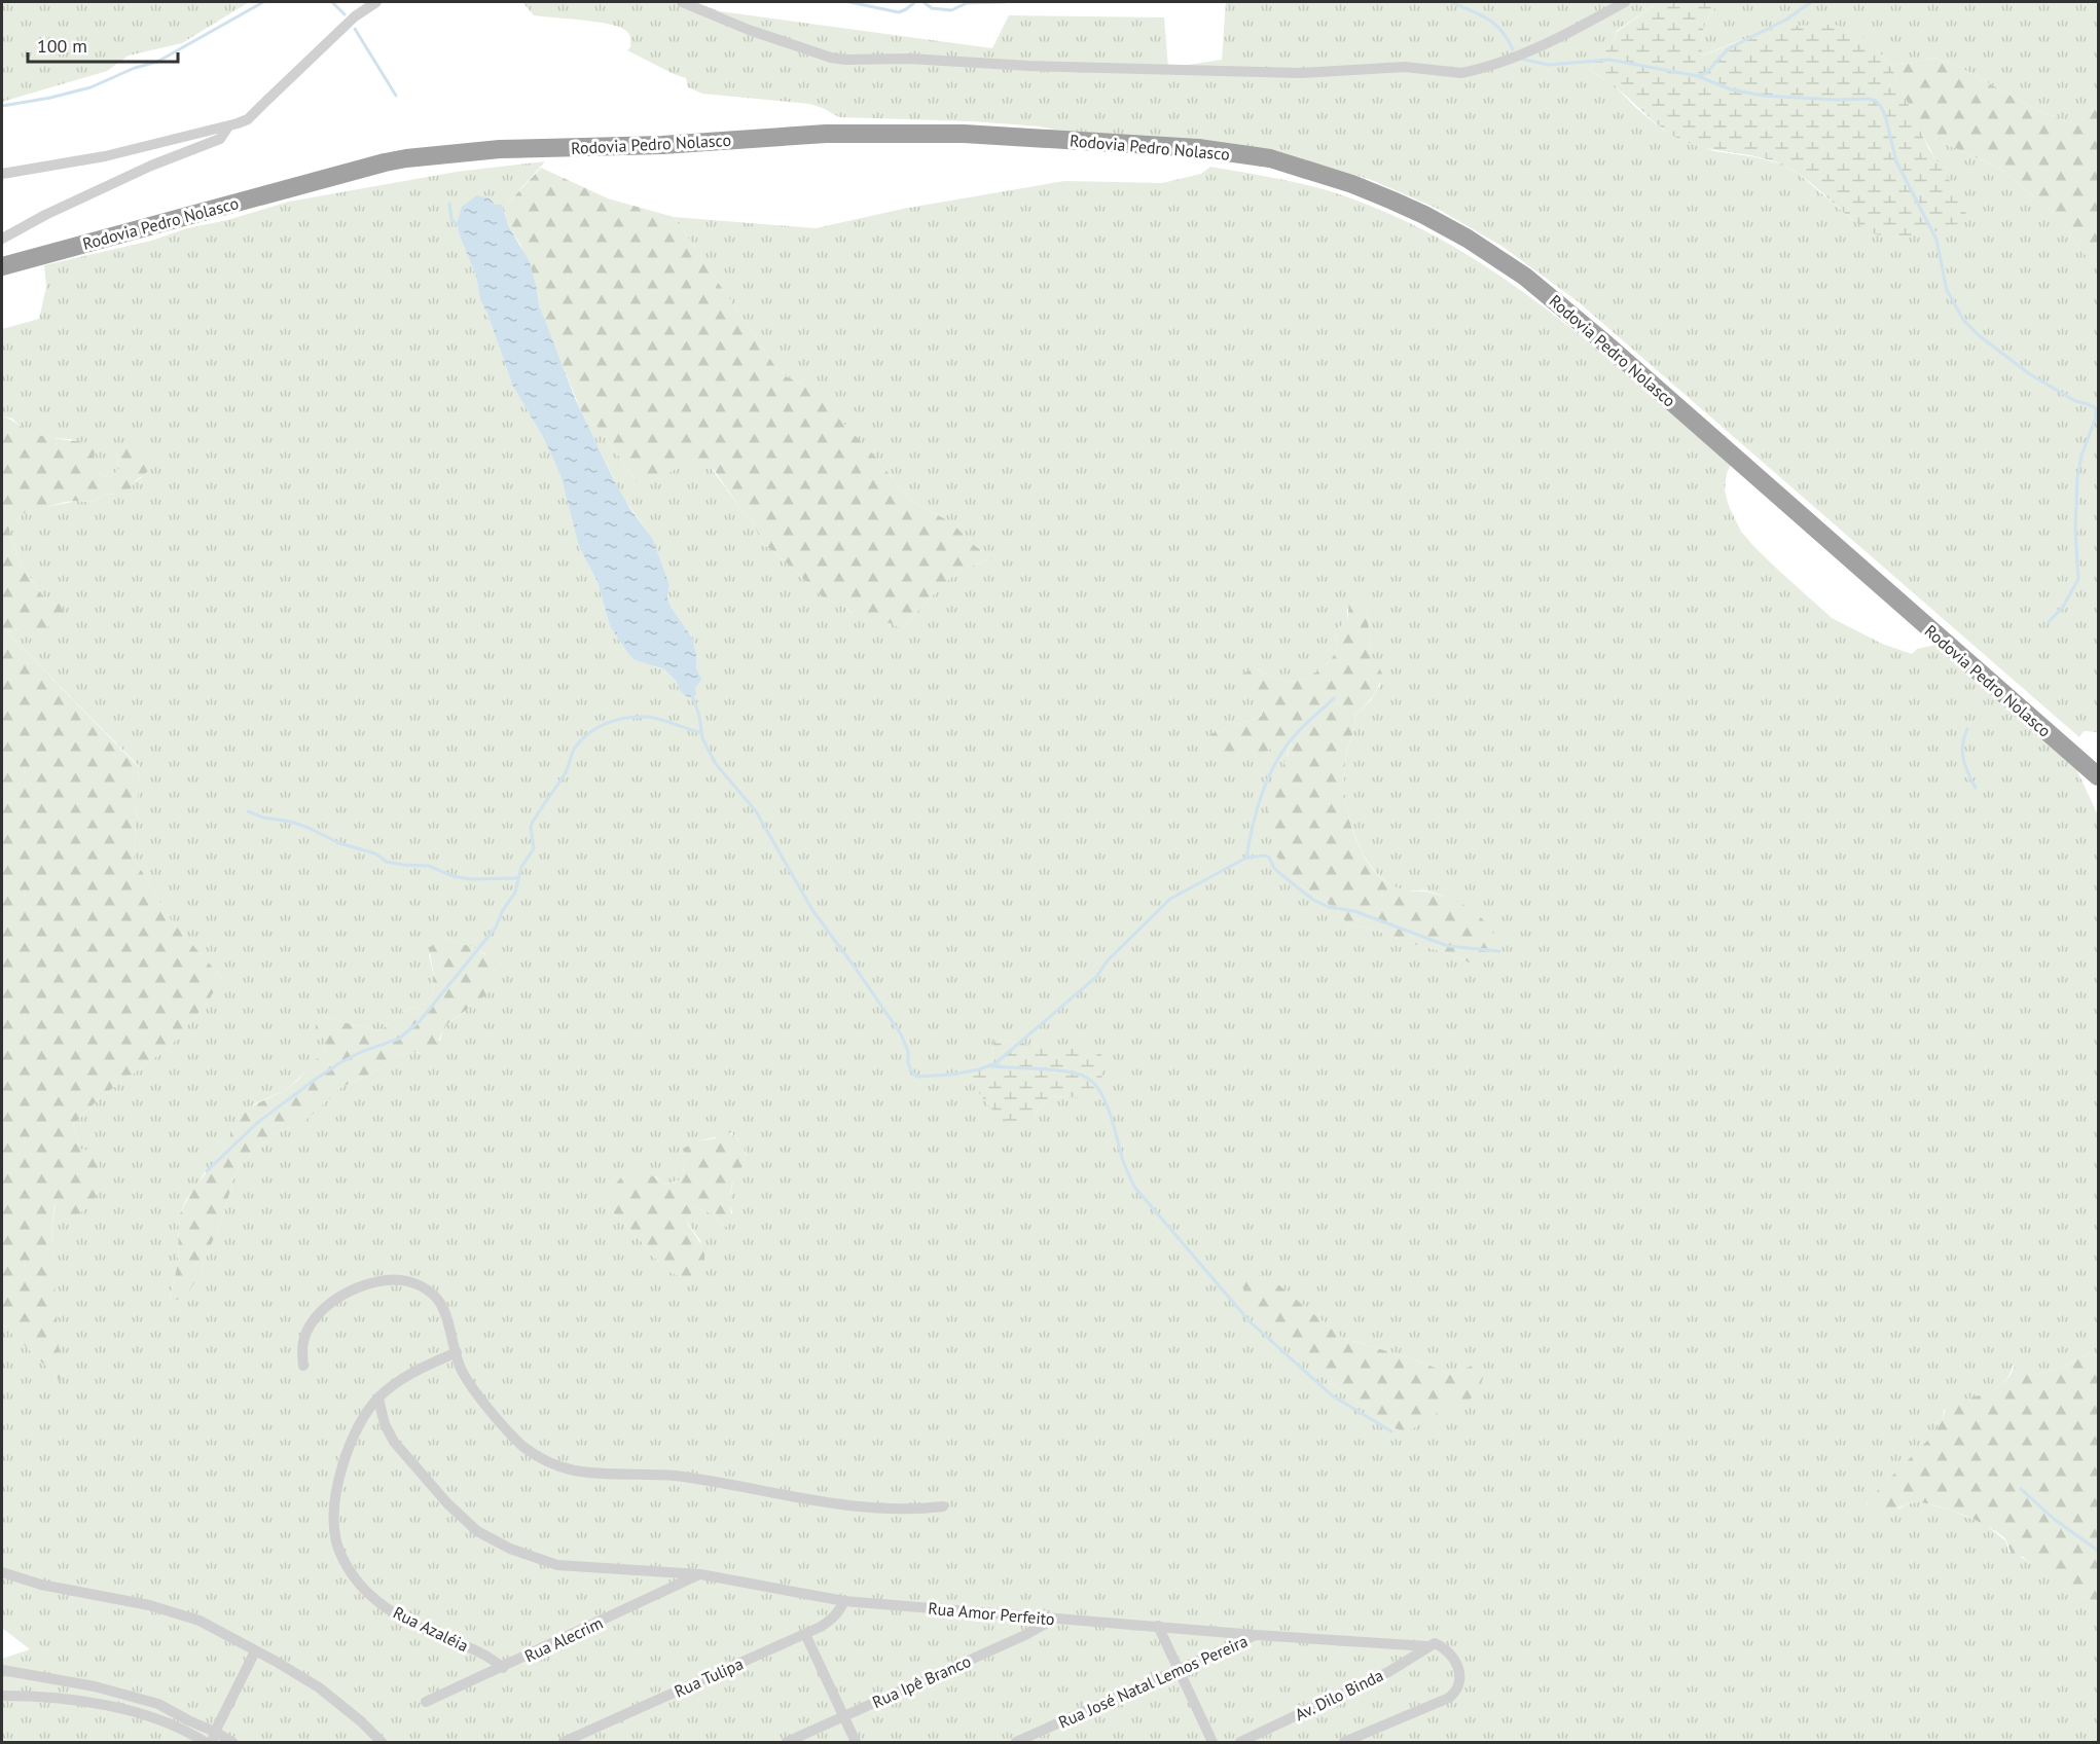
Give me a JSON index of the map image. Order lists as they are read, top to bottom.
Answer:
{
  "streets": {
    "highway": ["Rodovia Pedro Nolasco"],
    "street": [
      "Rua Amor Perfeito",
      "Rua Azaléia",
      "Rua Alecrim",
      "Rua Tulipa",
      "Rua Ipê Branco",
      "Rua José Natal Lemos Pereira",
      "Av. Dilo Binda"
    ]
  },
  "crossings": [
    ["Rua Amor Perfeito", "Rua Azaléia"],
    ["Rua Amor Perfeito", "Rua Alecrim"],
    ["Rua Amor Perfeito", "Rua Tulipa"],
    ["Rua Amor Perfeito", "Rua Ipê Branco"],
    ["Rua Amor Perfeito", "Rua José Natal Lemos Pereira"],
    ["Rua Amor Perfeito", "Av. Dilo Binda"],
    ["Rua Azaléia", "Rua Alecrim"]
  ],
  "scale_bar": "100 m"
}
